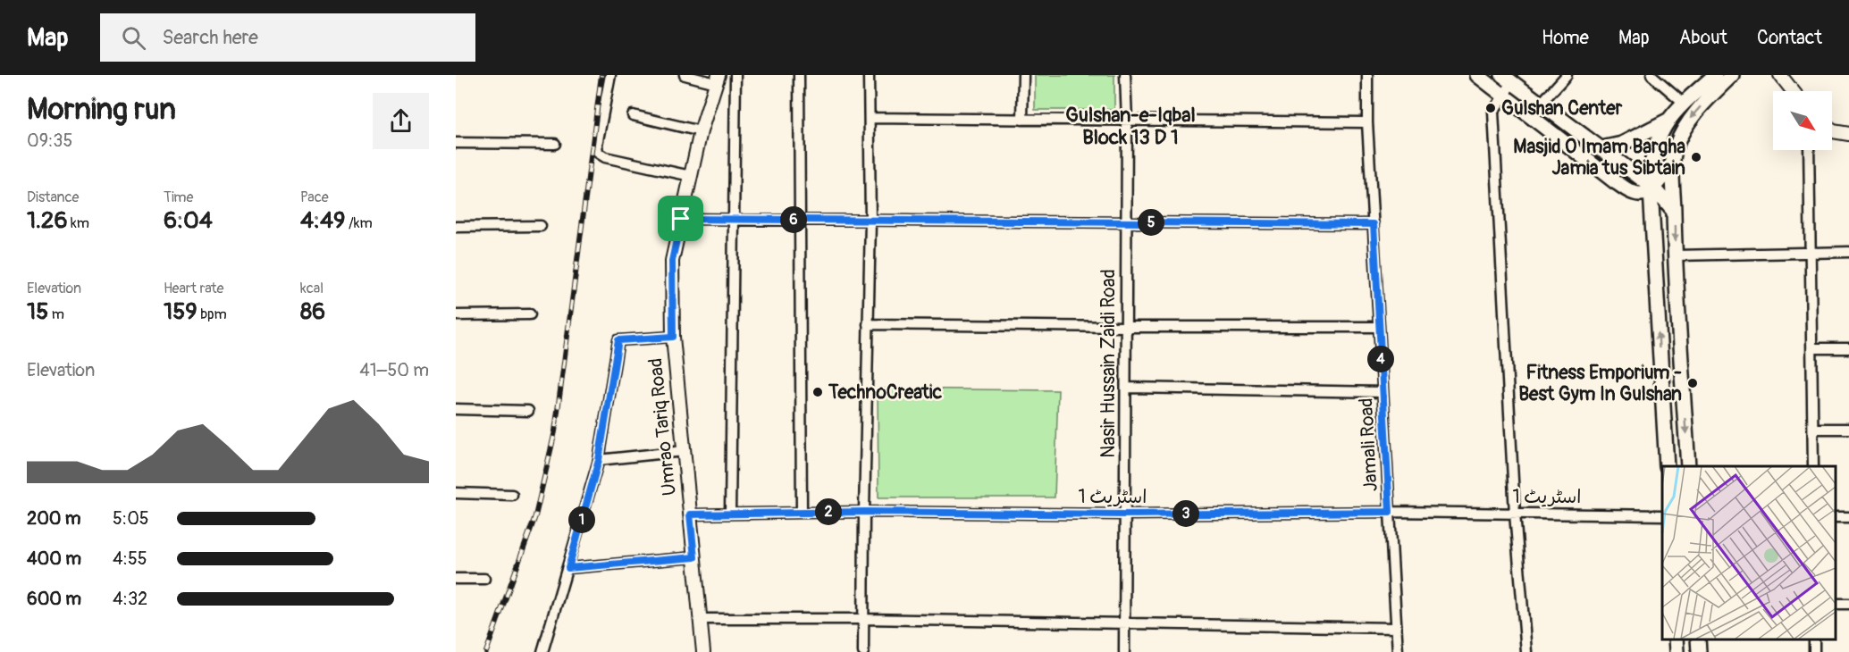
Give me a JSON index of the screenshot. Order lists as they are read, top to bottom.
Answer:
{
  "streets": {
    "street": [
      "Nasir Hussain Zaidi Road",
      "Umrao Tariq Road",
      "Jamali Road",
      "اسٹریٹ 1"
    ]
  },
  "crossings": [
    ["Nasir Hussain Zaidi Road", "اسٹریٹ 1"],
    ["Umrao Tariq Road", "اسٹریٹ 1"],
    ["Jamali Road", "اسٹریٹ 1"]
  ],
  "districts": ["Gulshan-e-Iqbal Block 13 D 1"],
  "places": [
    "Gulshan Center",
    "Masjid O Imam Bargha Jamia tus Sibtain",
    "Fitness Emporium - Best Gym In Gulshan",
    "TechnoCreatic"
  ],
  "north": "bottom right",
  "page": {
    "header": "Map",
    "search": "Search here",
    "nav": [
      "Home",
      "Map",
      "About",
      "Contact"
    ],
    "heading": ["Morning run", "09:35"],
    "stats": [
      ["Distance", "1.26 km"],
      ["Time", "6:04"],
      ["Pace", "4:49 /km"],
      ["Elevation", "15 m"],
      ["Heart rate", "159 bpm"],
      ["kcal", "86"]
    ],
    "pins": [
      "6",
      "5",
      "4",
      "2",
      "3",
      "1"
    ],
    "chart": ["Elevation", "41–50 m"],
    "list": [
      {
        "name": "200 m",
        "note": "5:05"
      },
      {
        "name": "400 m",
        "note": "4:55"
      },
      {
        "name": "600 m",
        "note": "4:32"
      }
    ]
  }
}
